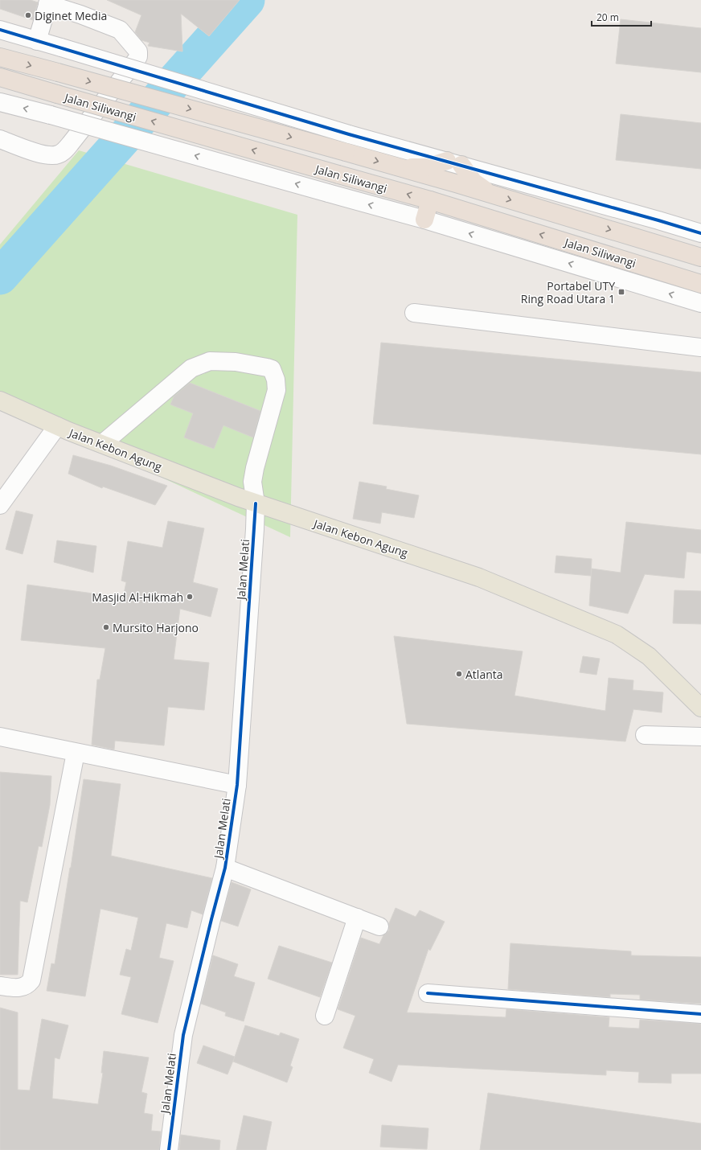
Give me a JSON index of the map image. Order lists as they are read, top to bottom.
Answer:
{
  "streets": {
    "highway": ["Jalan Siliwangi"],
    "main road": ["Jalan Kebon Agung"],
    "street": ["Jalan Melati"]
  },
  "crossings": [
    ["Jalan Kebon Agung", "Jalan Melati"]
  ],
  "places": {
    "other": [
      "Diginet Media",
      "Masjid Al-Hikmah",
      "Mursito Harjono",
      "Atlanta"
    ],
    "transit": ["Portabel UTY Ring Road Utara 1"]
  },
  "scale_bar": "20 m"
}
